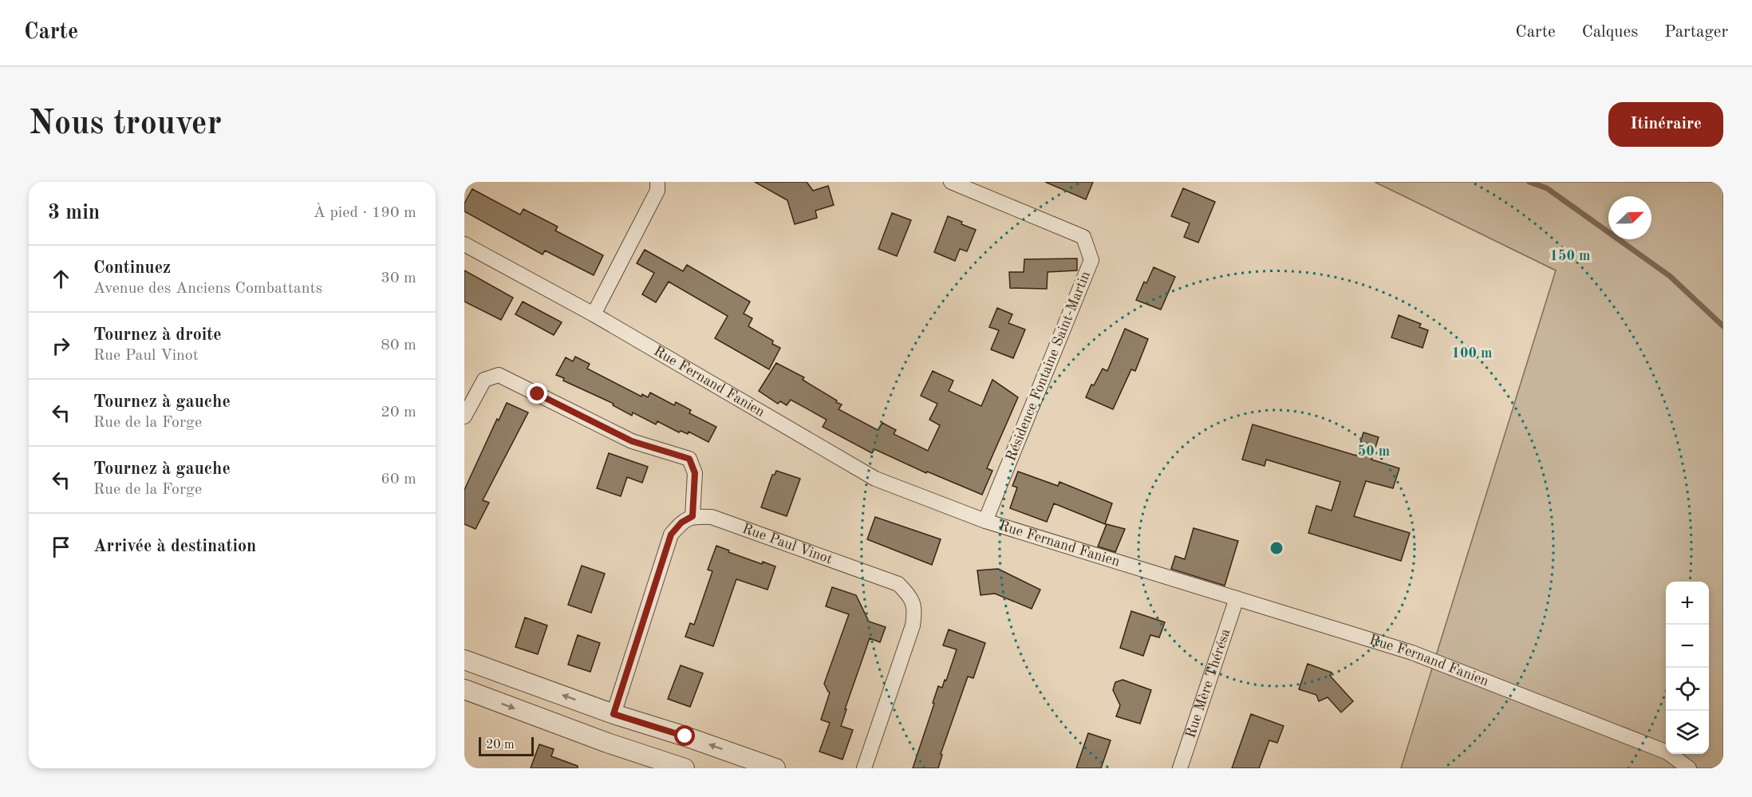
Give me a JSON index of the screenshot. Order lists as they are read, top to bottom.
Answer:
{
  "streets": {
    "street": [
      "Résidence Fontaine Saint-Martin",
      "Rue Fernand Fanien",
      "Rue Paul Vinot",
      "Rue Mère Thérésa"
    ]
  },
  "crossings": [
    ["Résidence Fontaine Saint-Martin", "Rue Fernand Fanien"],
    ["Rue Fernand Fanien", "Rue Mère Thérésa"]
  ],
  "scale_bar": "20 m",
  "north": "top right",
  "page": {
    "header": "Carte",
    "nav": ["Carte", "Calques", "Partager"],
    "buttons": "Itinéraire",
    "title": "Nous trouver",
    "heading": ["3 min", "À pied · 190 m"],
    "list": [
      ["Continuez", "Avenue des Anciens Combattants", "30 m"],
      ["Tournez à droite", "Rue Paul Vinot", "80 m"],
      ["Tournez à gauche", "Rue de la Forge", "20 m"],
      ["Tournez à gauche", "Rue de la Forge", "60 m"],
      "Arrivée à destination"
    ],
    "map_buttons": ["+", "−"],
    "scale": "20 m"
  },
  "rings": ["150 m", "100 m", "50 m"]
}
